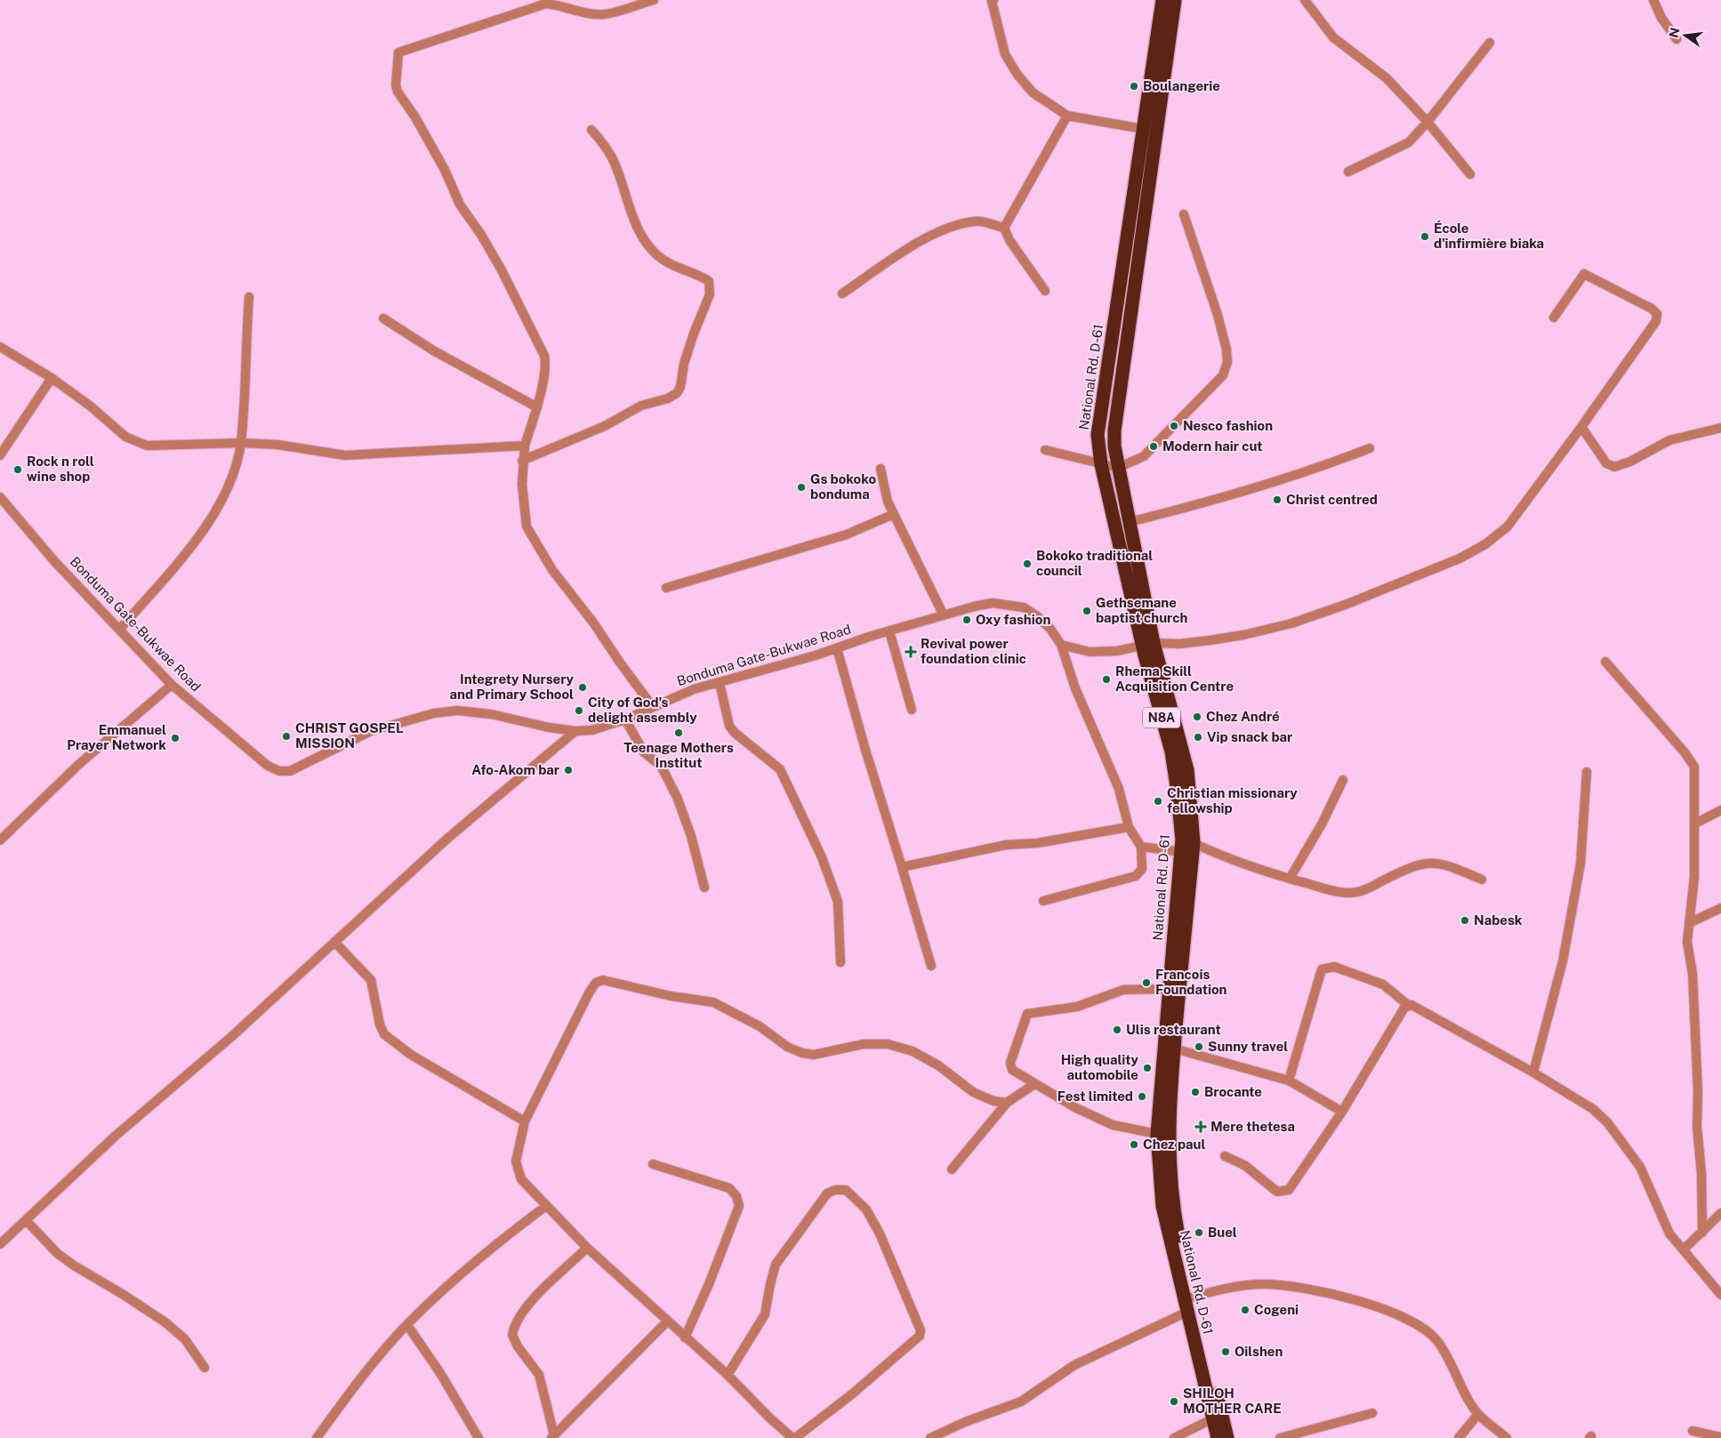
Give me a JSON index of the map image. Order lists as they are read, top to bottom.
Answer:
{
  "streets": {
    "highway": ["National Rd. D-61", "N8A"],
    "street": ["Bonduma Gate-Bukwae Road"]
  },
  "places": {
    "other": [
      "Boulangerie",
      "École d'infirmière biaka",
      "Nesco fashion",
      "Modern hair cut",
      "Rock n roll wine shop",
      "Gs bokoko bonduma",
      "Christ centred",
      "Bokoko traditional council",
      "Gethsemane baptist church",
      "Oxy fashion",
      "Rhema Skill Acquisition Centre",
      "Integrety Nursery and Primary School",
      "City of God's delight assembly",
      "Chez André",
      "Teenage Mothers Institut",
      "CHRIST GOSPEL MISSION",
      "Vip snack bar",
      "Emmanuel Prayer Network",
      "Afo-Akom bar",
      "Christian missionary fellowship",
      "Nabesk",
      "Francois Foundation",
      "Ulis restaurant",
      "Sunny travel",
      "High quality automobile",
      "Brocante",
      "Fest limited",
      "Chez paul",
      "Buel",
      "Cogeni",
      "Oilshen",
      "SHILOH MOTHER CARE"
    ],
    "health": ["Revival power foundation clinic", "Mere thetesa"]
  },
  "north": "left"
}
